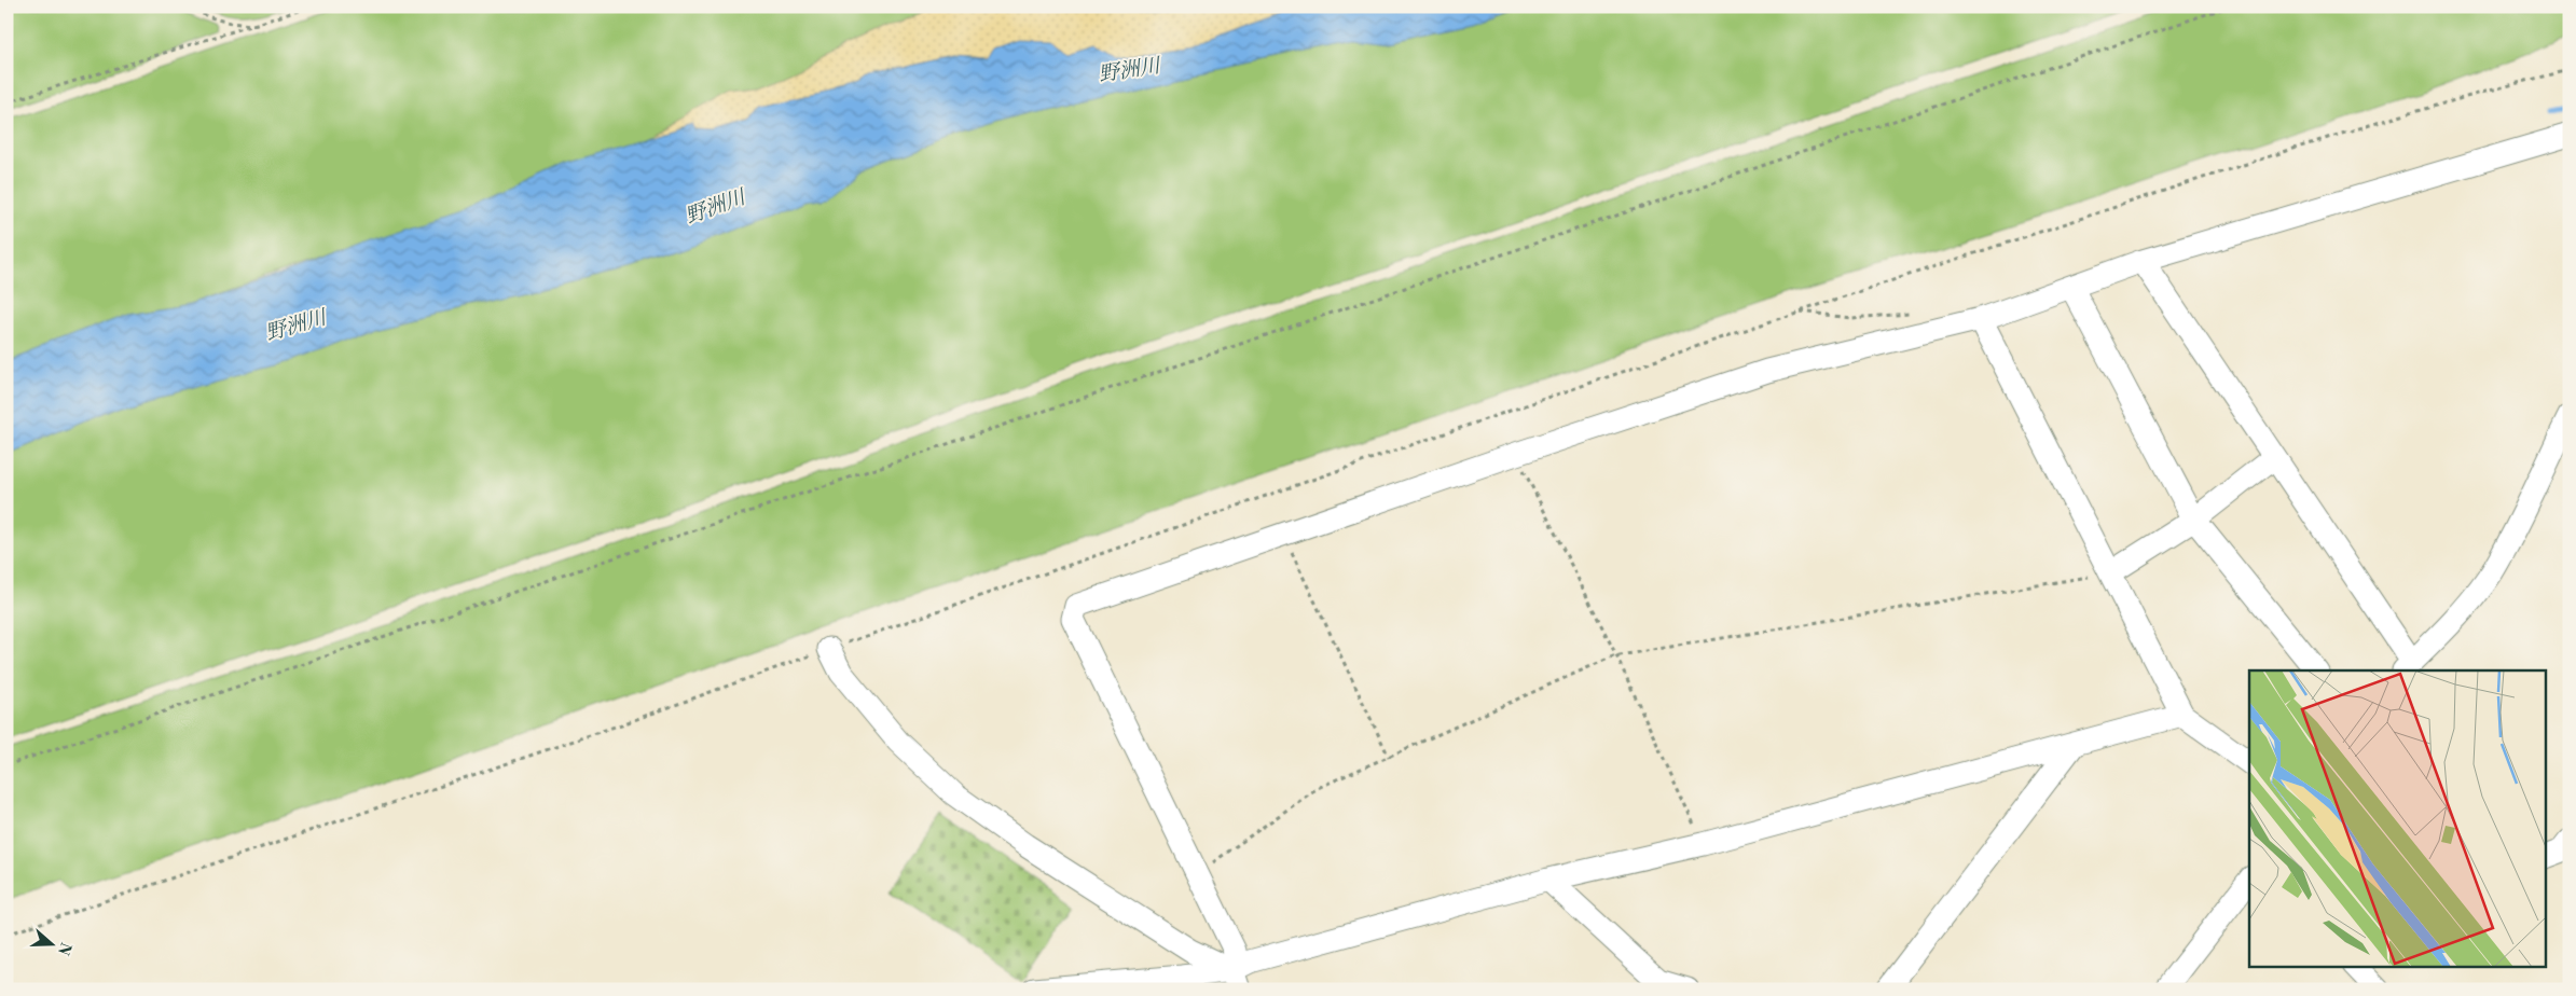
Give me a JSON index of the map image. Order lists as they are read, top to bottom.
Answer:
{
  "water": ["野洲川"],
  "north": "right"
}
